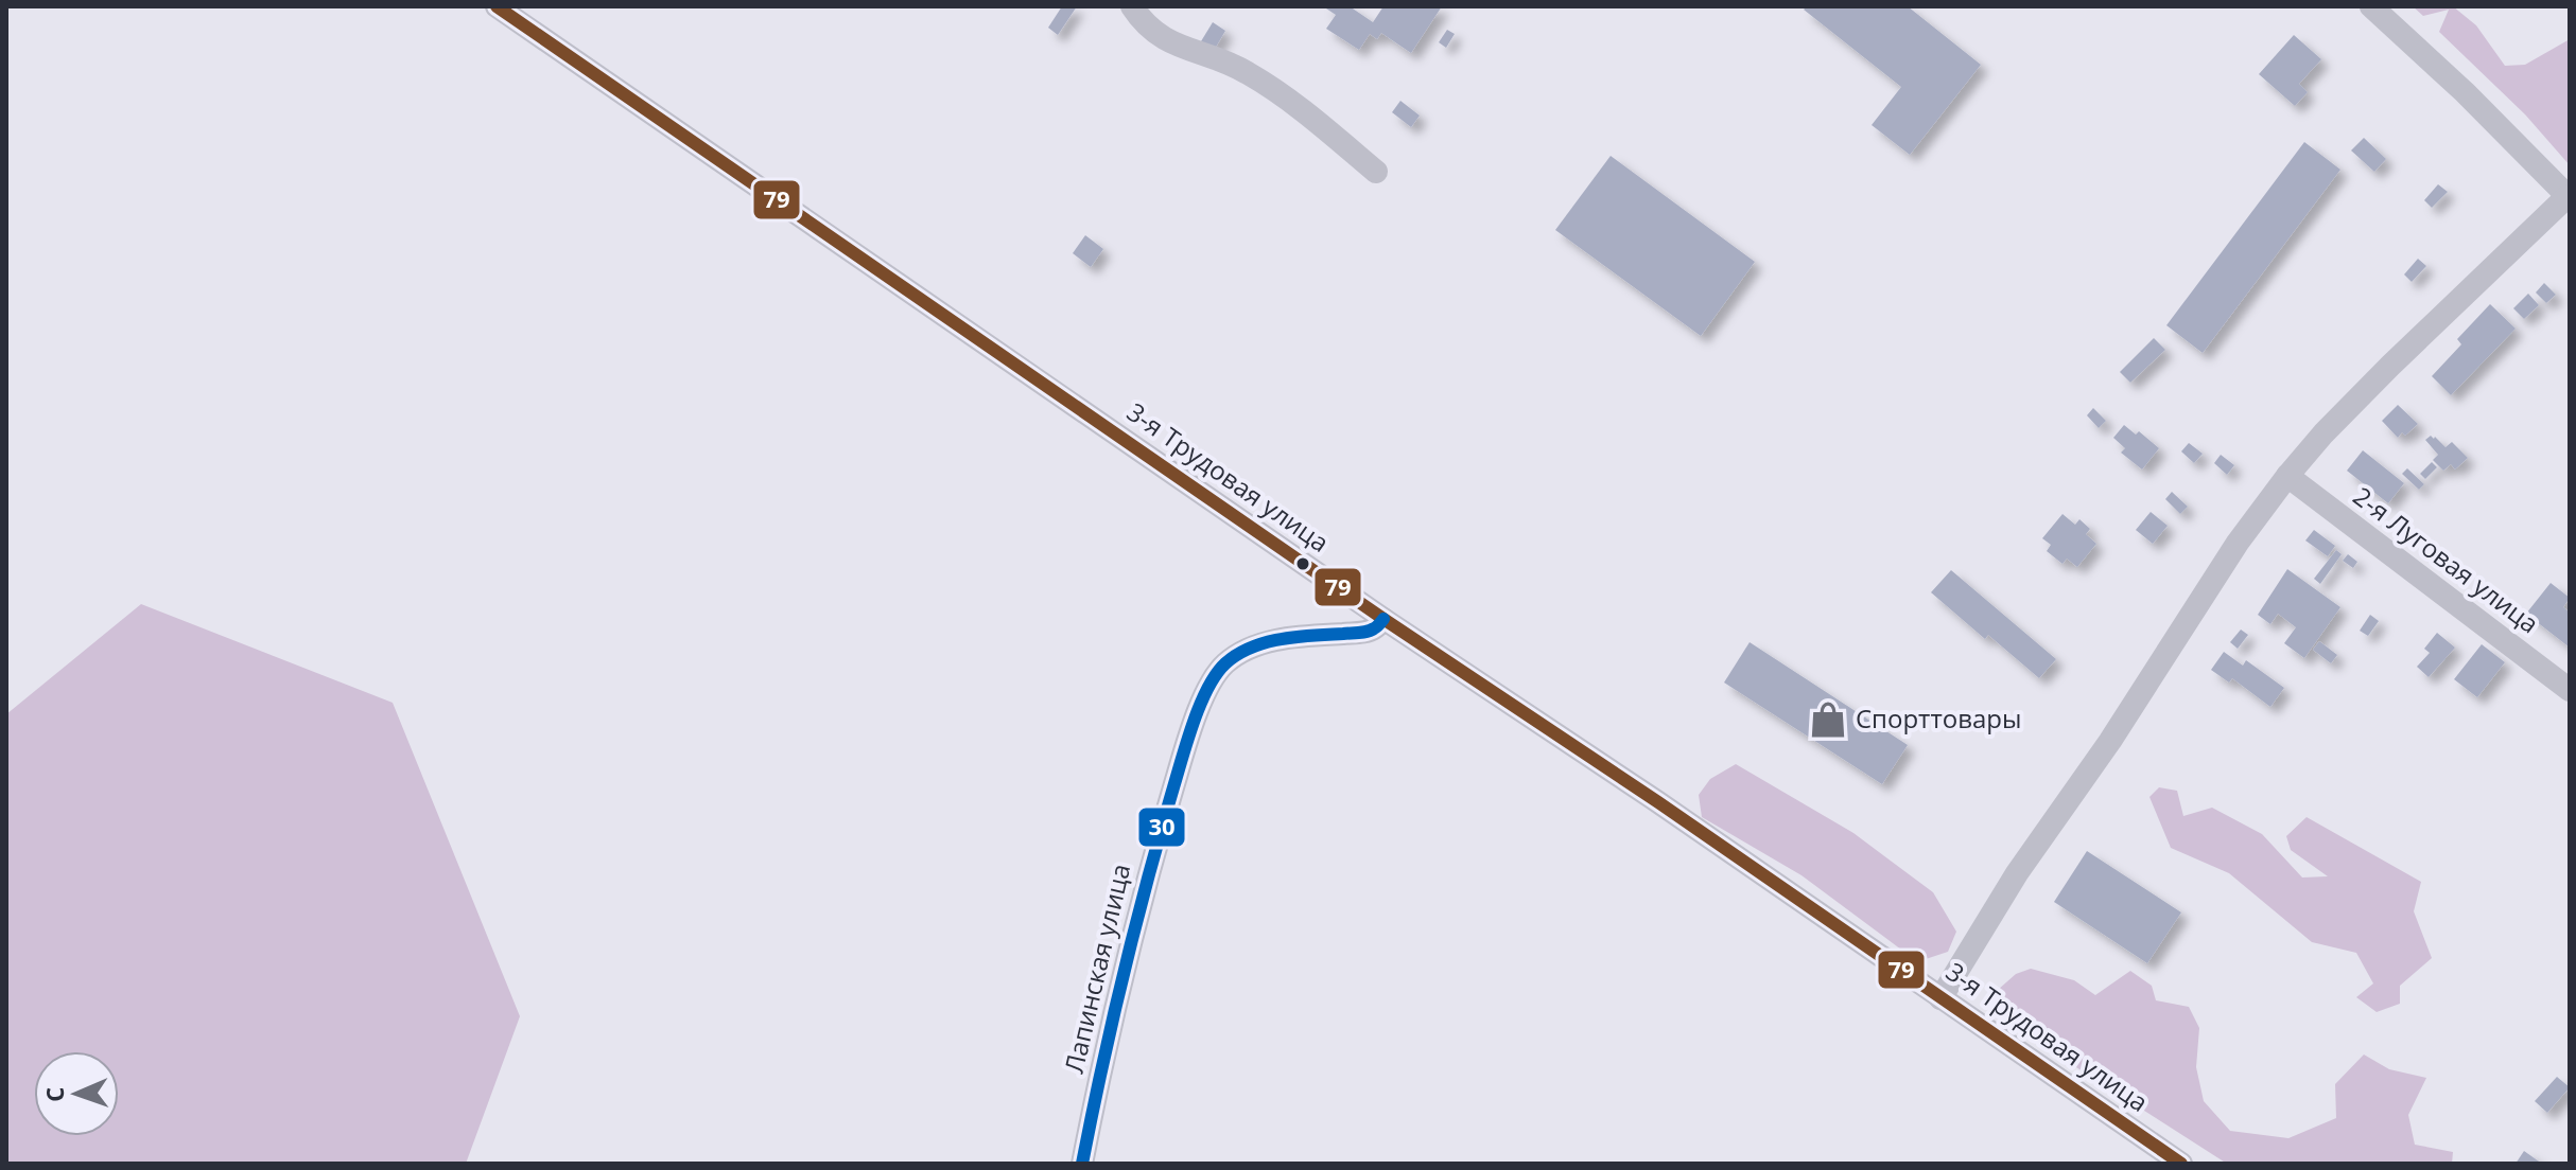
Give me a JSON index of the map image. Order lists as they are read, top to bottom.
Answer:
{
  "streets": {
    "street": ["3-я Трудовая улица", "2-я Луговая улица", "Лапинская улица"]
  },
  "crossings": [
    ["3-я Трудовая улица", "Лапинская улица"]
  ],
  "places": {
    "shop": ["Спорттовары"]
  },
  "lines": ["transit line 79", "transit line 30"],
  "north": "left"
}
